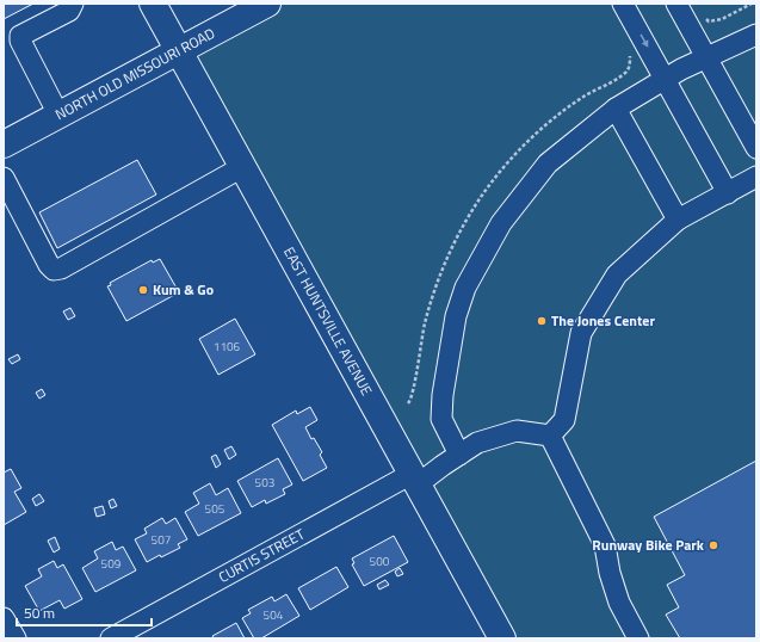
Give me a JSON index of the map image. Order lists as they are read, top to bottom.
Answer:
{
  "streets": {
    "main road": ["NORTH OLD MISSOURI ROAD", "EAST HUNTSVILLE AVENUE"],
    "street": ["CURTIS STREET"]
  },
  "crossings": [
    ["NORTH OLD MISSOURI ROAD", "EAST HUNTSVILLE AVENUE"],
    ["EAST HUNTSVILLE AVENUE", "CURTIS STREET"]
  ],
  "places": ["Kum & Go", "The Jones Center", "Runway Bike Park"],
  "house_numbers": [
    "1106",
    "503",
    "505",
    "507",
    "500",
    "509",
    "504"
  ],
  "scale_bar": "50 m"
}
